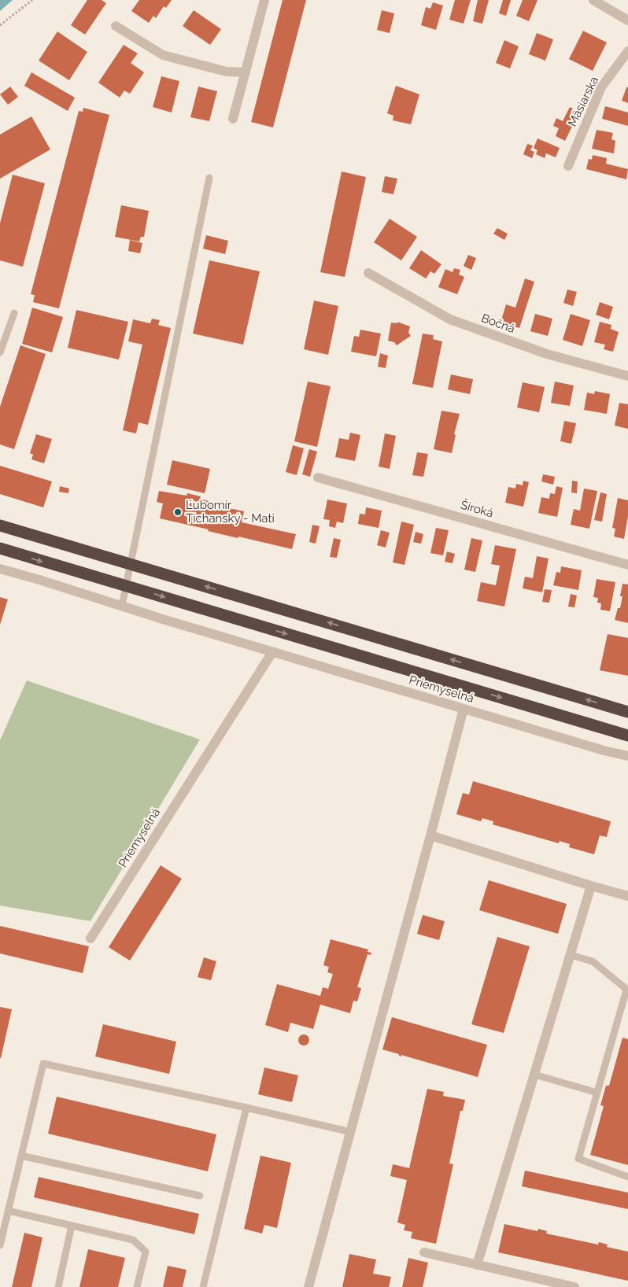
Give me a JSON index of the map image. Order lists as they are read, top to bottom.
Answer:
{
  "streets": {
    "street": [
      "Mäsiarska",
      "Bočná",
      "Široká",
      "Priemyselná"
    ]
  },
  "places": ["Ľubomír Tichanský - Mati"]
}
